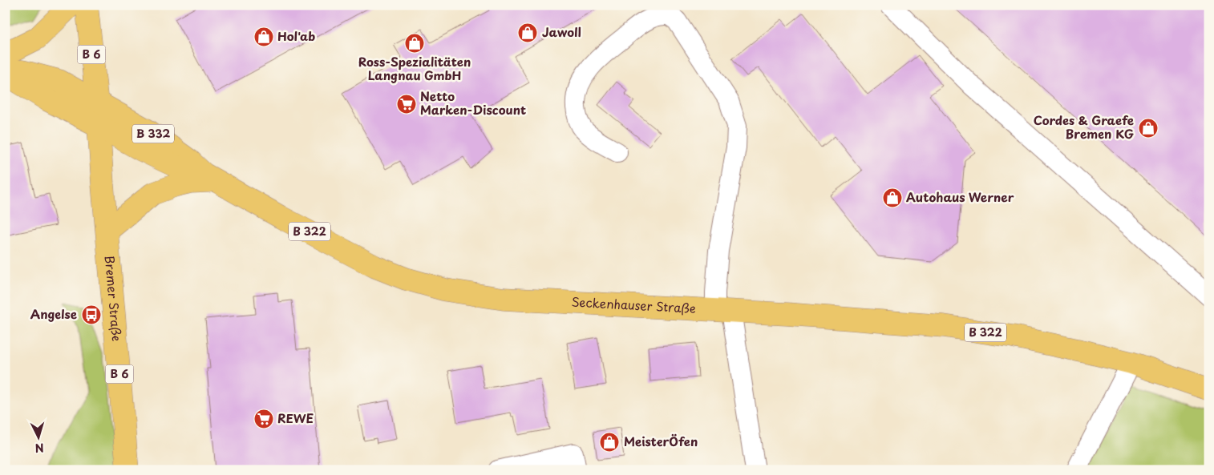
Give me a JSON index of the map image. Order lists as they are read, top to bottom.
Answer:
{
  "streets": {
    "main road": [
      "B 6",
      "B 332",
      "B 322",
      "Bremer Straße",
      "Seckenhauser Straße"
    ]
  },
  "crossings": [
    ["B 6", "B 332"],
    ["B 6", "B 322"],
    ["B 6", "Bremer Straße"],
    ["B 332", "B 322"],
    ["B 332", "Seckenhauser Straße"],
    ["B 322", "Bremer Straße"],
    ["B 322", "Seckenhauser Straße"]
  ],
  "places": {
    "shop": [
      "Jawoll",
      "Hol'ab",
      "Ross-Spezialitäten Langnau GmbH",
      "Cordes & Graefe Bremen KG",
      "Autohaus Werner",
      "MeisterÖfen"
    ],
    "supermarket": ["Netto Marken-Discount", "REWE"],
    "bus stop": ["Angelse"]
  },
  "north": "bottom"
}
